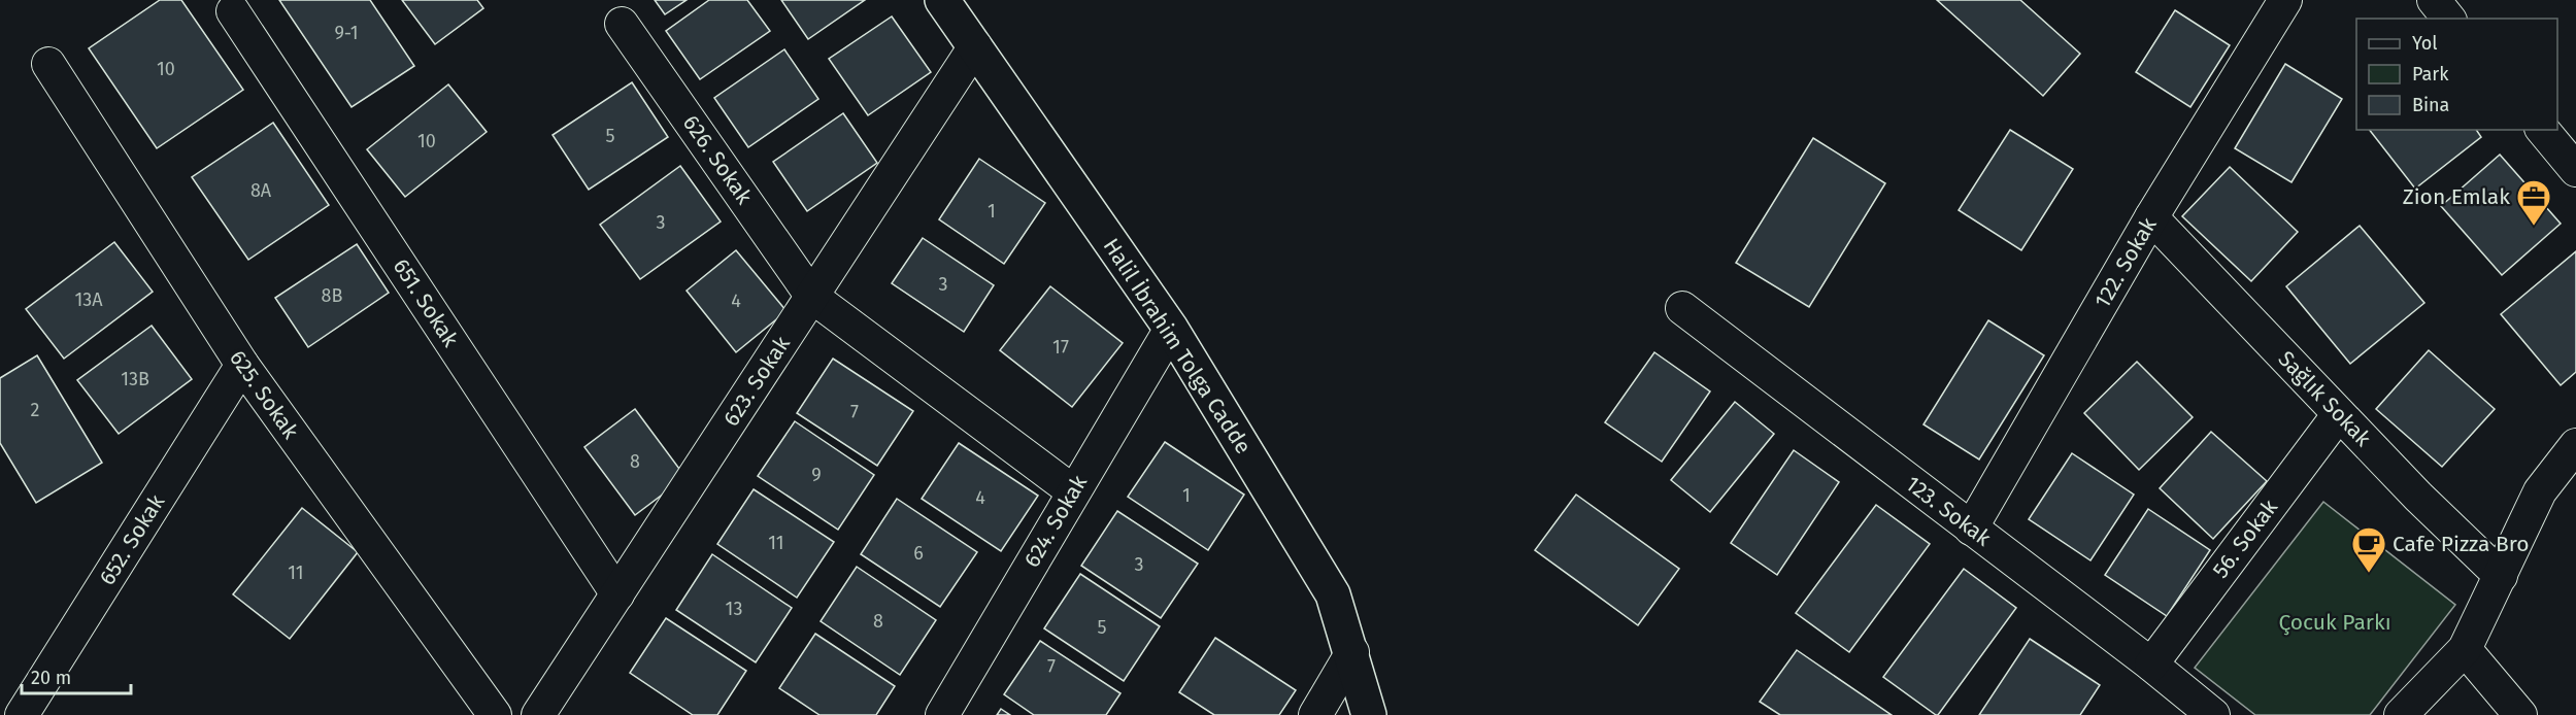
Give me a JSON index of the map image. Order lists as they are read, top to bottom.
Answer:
{
  "streets": {
    "street": [
      "626. Sokak",
      "122. Sokak",
      "651. Sokak",
      "Halil İbrahim Tolga Cadde",
      "623. Sokak",
      "625. Sokak",
      "Sağlık Sokak",
      "123. Sokak",
      "624. Sokak",
      "56. Sokak",
      "652. Sokak"
    ]
  },
  "crossings": [
    ["626. Sokak", "623. Sokak"],
    ["626. Sokak", "624. Sokak"],
    ["122. Sokak", "Sağlık Sokak"],
    ["122. Sokak", "123. Sokak"],
    ["651. Sokak", "623. Sokak"],
    ["Halil İbrahim Tolga Cadde", "623. Sokak"],
    ["Halil İbrahim Tolga Cadde", "624. Sokak"],
    ["625. Sokak", "652. Sokak"],
    ["Sağlık Sokak", "56. Sokak"],
    ["123. Sokak", "56. Sokak"]
  ],
  "parks": ["Çocuk Parkı"],
  "places": {
    "office": ["Zion Emlak"],
    "cafe": ["Cafe Pizza Bro"]
  },
  "house_numbers": [
    "9-1",
    "10",
    "5",
    "10",
    "8A",
    "1",
    "3",
    "3",
    "8B",
    "13A",
    "4",
    "17",
    "13B",
    "2",
    "7",
    "8",
    "9",
    "1",
    "4",
    "11",
    "6",
    "3",
    "11",
    "13",
    "8",
    "5",
    "7"
  ],
  "legend": ["Yol", "Park", "Bina"],
  "scale_bar": "20 m"
}
